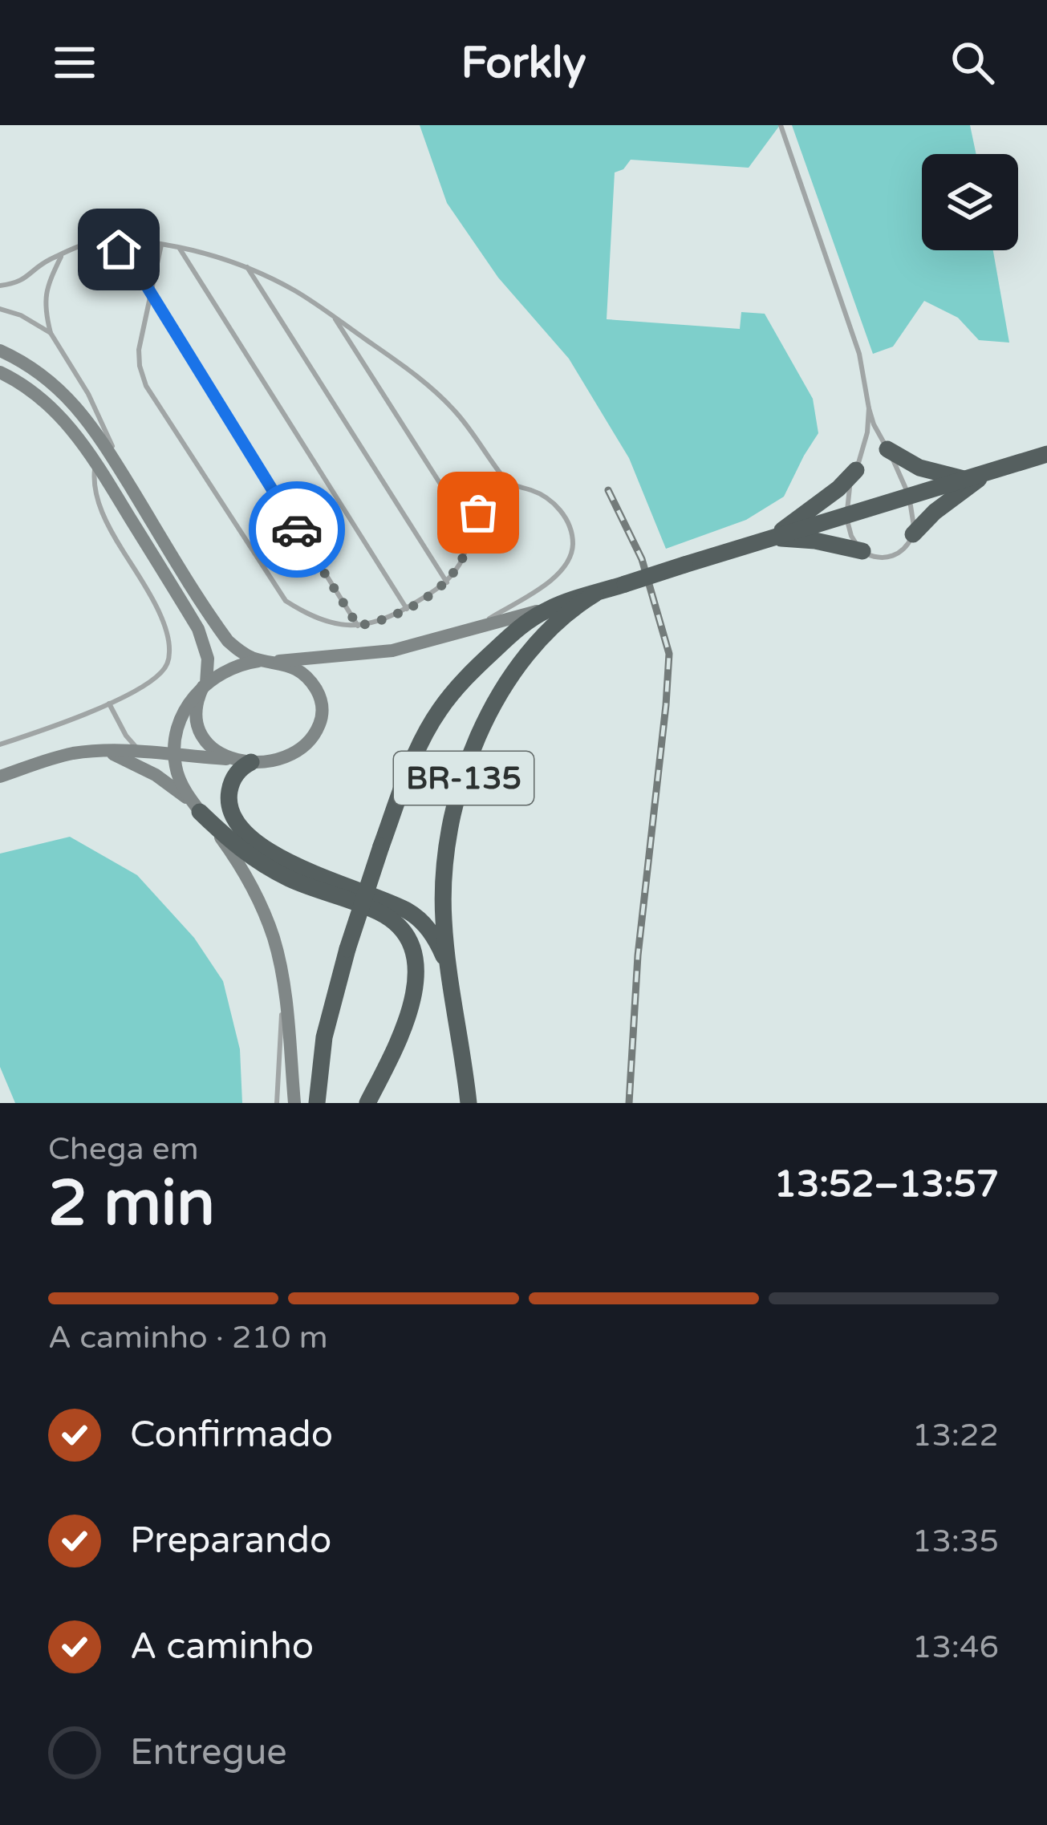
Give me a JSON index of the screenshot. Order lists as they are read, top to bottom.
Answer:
{
  "streets": {
    "highway": ["BR-135"]
  },
  "page": {
    "header": "Forkly",
    "heading": ["2 min", "Chega em", "13:52–13:57"],
    "bar": "A caminho · 210 m",
    "list": [
      ["Confirmado", "13:22"],
      ["Preparando", "13:35"],
      ["A caminho", "13:46"],
      "Entregue"
    ]
  }
}
